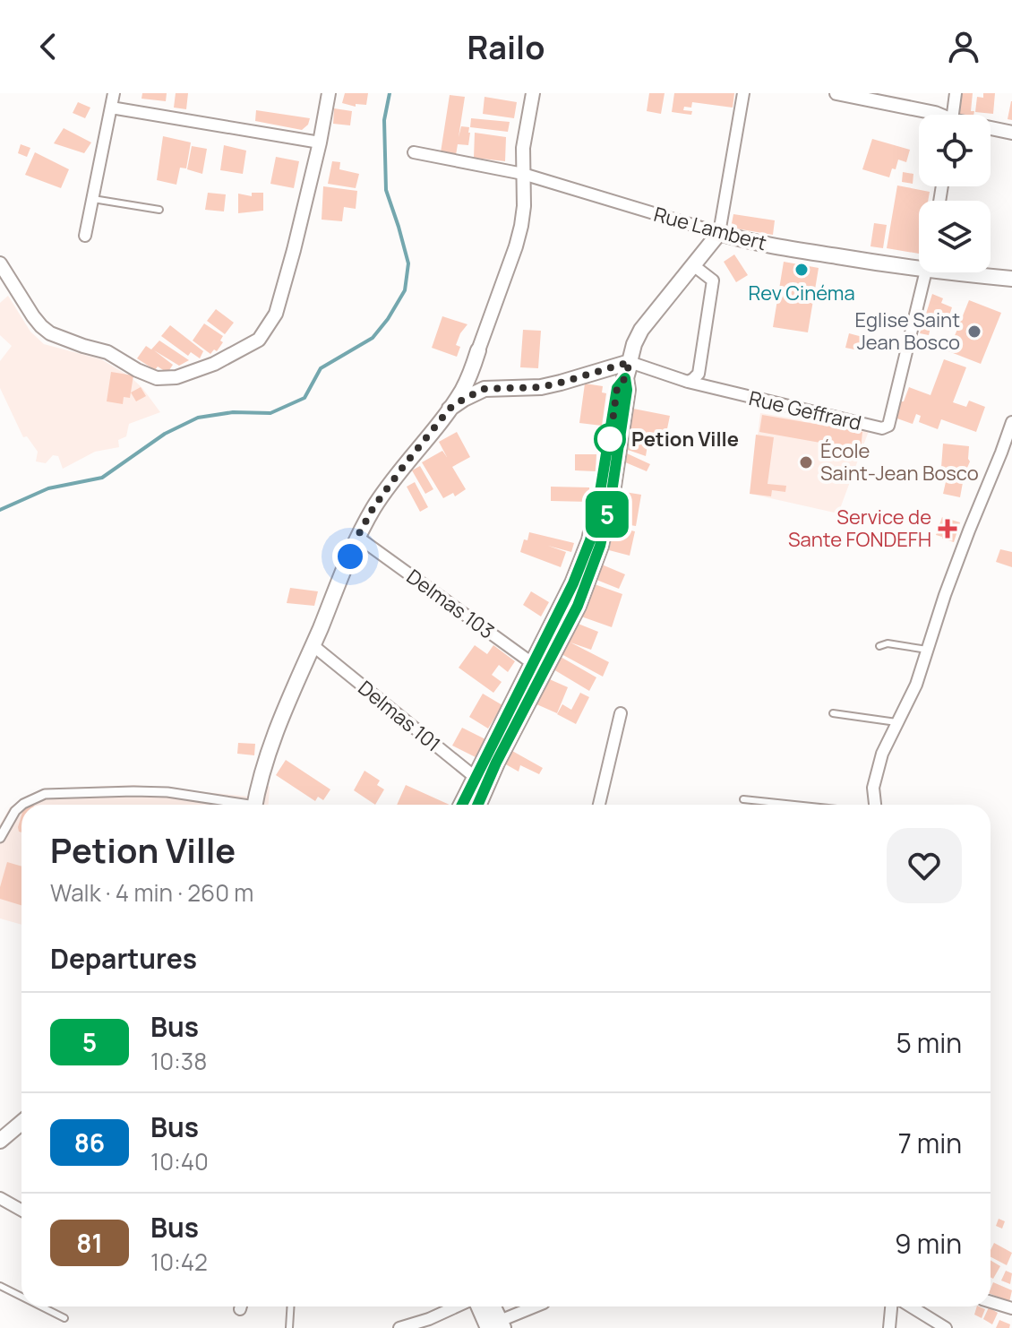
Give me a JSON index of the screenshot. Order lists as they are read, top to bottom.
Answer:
{
  "streets": {
    "main road": ["Rue Lambert"],
    "street": ["Rue Geffrard", "Delmas 103", "Delmas 101"]
  },
  "places": {
    "other": [
      "Rev Cinéma",
      "Eglise Saint Jean Bosco",
      "Petion Ville",
      "École Saint-Jean Bosco"
    ],
    "health": ["Service de Sante FONDEFH"]
  },
  "lines": ["bus line 5"],
  "page": {
    "header": "Railo",
    "on_map": "5",
    "heading": [
      ["Petion Ville", "Walk · 4 min · 260 m"],
      "Departures"
    ],
    "list": [
      {
        "mark": "5",
        "name": "Bus",
        "note": "10:38",
        "value": "5 min"
      },
      {
        "mark": "86",
        "name": "Bus",
        "note": "10:40",
        "value": "7 min"
      },
      {
        "mark": "81",
        "name": "Bus",
        "note": "10:42",
        "value": "9 min"
      }
    ]
  }
}
